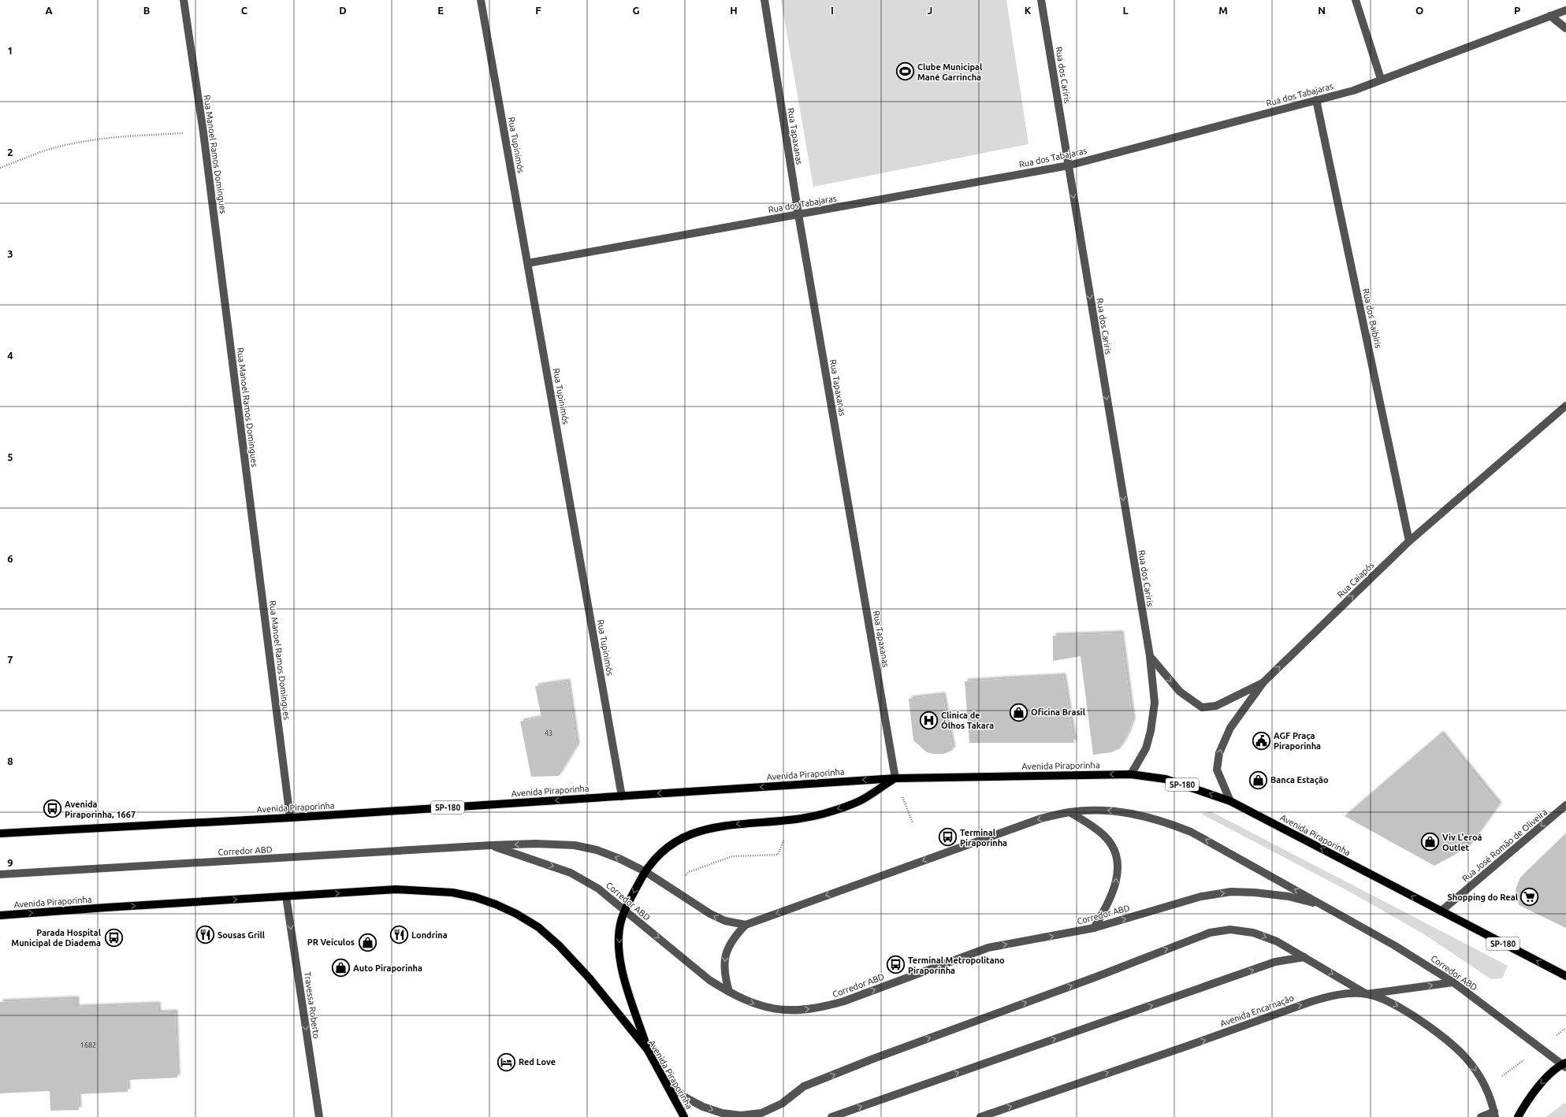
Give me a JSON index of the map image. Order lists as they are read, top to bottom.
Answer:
{
  "streets": {
    "main road": ["Avenida Piraporinha", "SP-180"],
    "street": [
      "Rua dos Cariris",
      "Rua dos Tabajaras",
      "Rua Tapaxanas",
      "Rua Tupinimós",
      "Rua Manoel Ramos Domingues",
      "Rua dos Baibiris",
      "Rua Caiapós",
      "Rua José Romão de Oliveira",
      "Corredor ABD",
      "Travessa Roberto",
      "Avenida Encarnação"
    ]
  },
  "crossings": [
    ["Rua dos Cariris", "Rua dos Tabajaras"],
    ["Rua dos Cariris", "Avenida Piraporinha"],
    ["Rua dos Tabajaras", "Rua Tapaxanas"],
    ["Rua dos Tabajaras", "Rua Tupinimós"],
    ["Rua dos Tabajaras", "Rua dos Baibiris"],
    ["Rua Tapaxanas", "Avenida Piraporinha"],
    ["Rua Tupinimós", "Avenida Piraporinha"],
    ["Rua Manoel Ramos Domingues", "Avenida Piraporinha"],
    ["Rua dos Baibiris", "Rua Caiapós"],
    ["Rua Caiapós", "Avenida Piraporinha"],
    ["Avenida Piraporinha", "Rua José Romão de Oliveira"],
    ["Avenida Piraporinha", "Travessa Roberto"]
  ],
  "one_way": [
    "Rua dos Cariris",
    "Rua Caiapós",
    "Rua José Romão de Oliveira",
    "Travessa Roberto"
  ],
  "places": {
    "sports": ["Clube Municipal Mané Garrincha"],
    "shop": [
      "Oficina Brasil",
      "Banca Estação",
      "Viv L'eroá Outlet",
      "PR Veículos",
      "Auto Piraporinha"
    ],
    "hospital": ["Clinica de Ólhos Takara"],
    "public building": ["AGF Praça Piraporinha"],
    "bus stop": [
      "Avenida Piraporinha, 1667",
      "Terminal Piraporinha",
      "Parada Hospital Municipal de Diadema",
      "Terminal Metropolitano Piraporinha"
    ],
    "supermarket": ["Shopping do Real"],
    "restaurant": ["Sousas Grill", "Londrina"],
    "hotel": ["Red Love"]
  },
  "house_numbers": ["43", "1682"],
  "grid": {
    "columns": [
      "A",
      "B",
      "C",
      "D",
      "E",
      "F",
      "G",
      "H",
      "I",
      "J",
      "K",
      "L",
      "M",
      "N",
      "O",
      "P"
    ],
    "rows": [
      "1",
      "2",
      "3",
      "4",
      "5",
      "6",
      "7",
      "8",
      "9"
    ]
  }
}
